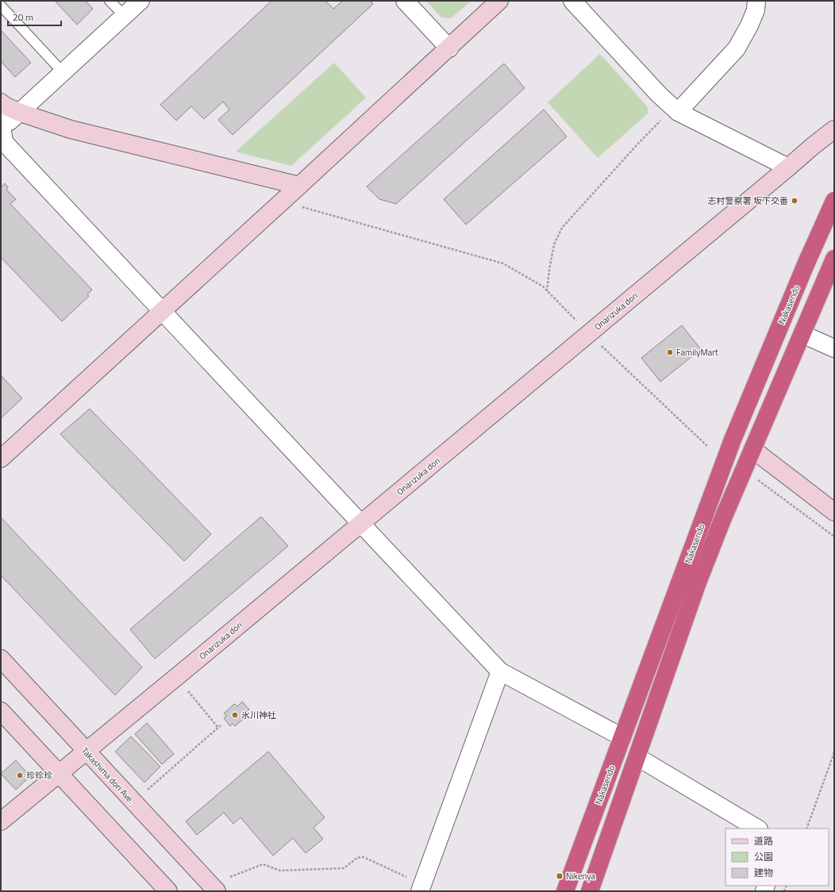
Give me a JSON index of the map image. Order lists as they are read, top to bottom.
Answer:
{
  "streets": {
    "highway": ["Nakasendo"],
    "street": ["Onarizuka dori", "Takashima dori Ave."]
  },
  "crossings": [
    ["Onarizuka dori", "Takashima dori Ave."]
  ],
  "places": {
    "other": [
      "志村警察署 坂下交番",
      "FamilyMart",
      "氷川神社",
      "珍珍珍"
    ],
    "transit": ["Nikenya"]
  },
  "legend": ["道路", "公園", "建物"],
  "scale_bar": "20 m"
}
